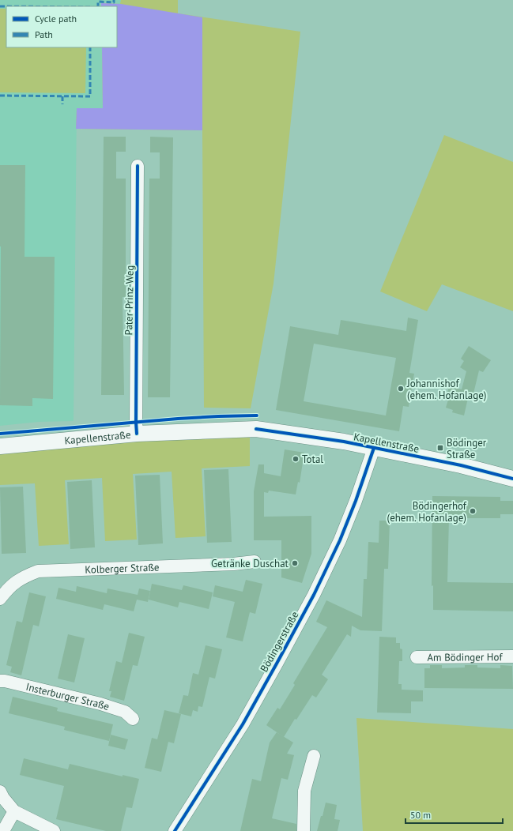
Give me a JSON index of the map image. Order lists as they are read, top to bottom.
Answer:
{
  "streets": {
    "main road": ["Kapellenstraße"],
    "street": [
      "Pater-Prinz-Weg",
      "Kolberger Straße",
      "Bödingerstraße",
      "Am Bödinger Hof",
      "Insterburger Straße"
    ]
  },
  "crossings": [
    ["Pater-Prinz-Weg", "Kapellenstraße"],
    ["Kapellenstraße", "Bödingerstraße"]
  ],
  "places": {
    "other": [
      "Johannishof (ehem. Hofanlage)",
      "Total",
      "Bödingerhof (ehem. Hofanlage)",
      "Getränke Duschat"
    ],
    "transit": ["Bödinger Straße"]
  },
  "legend": ["Cycle path", "Path"],
  "scale_bar": "50 m"
}
